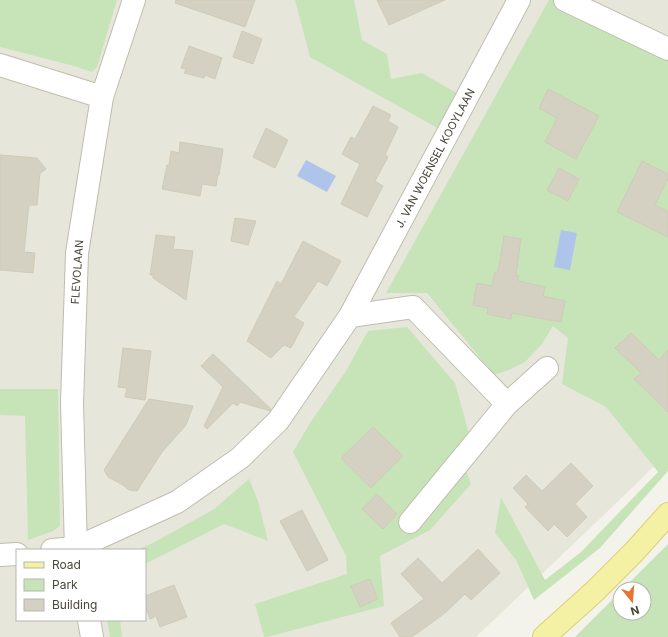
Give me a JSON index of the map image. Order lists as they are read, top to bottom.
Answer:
{
  "streets": {
    "street": ["J. VAN WOENSEL KOOYLAAN", "FLEVOLAAN"]
  },
  "crossings": [
    ["J. VAN WOENSEL KOOYLAAN", "FLEVOLAAN"]
  ],
  "legend": ["Road", "Park", "Building"],
  "north": "bottom"
}
